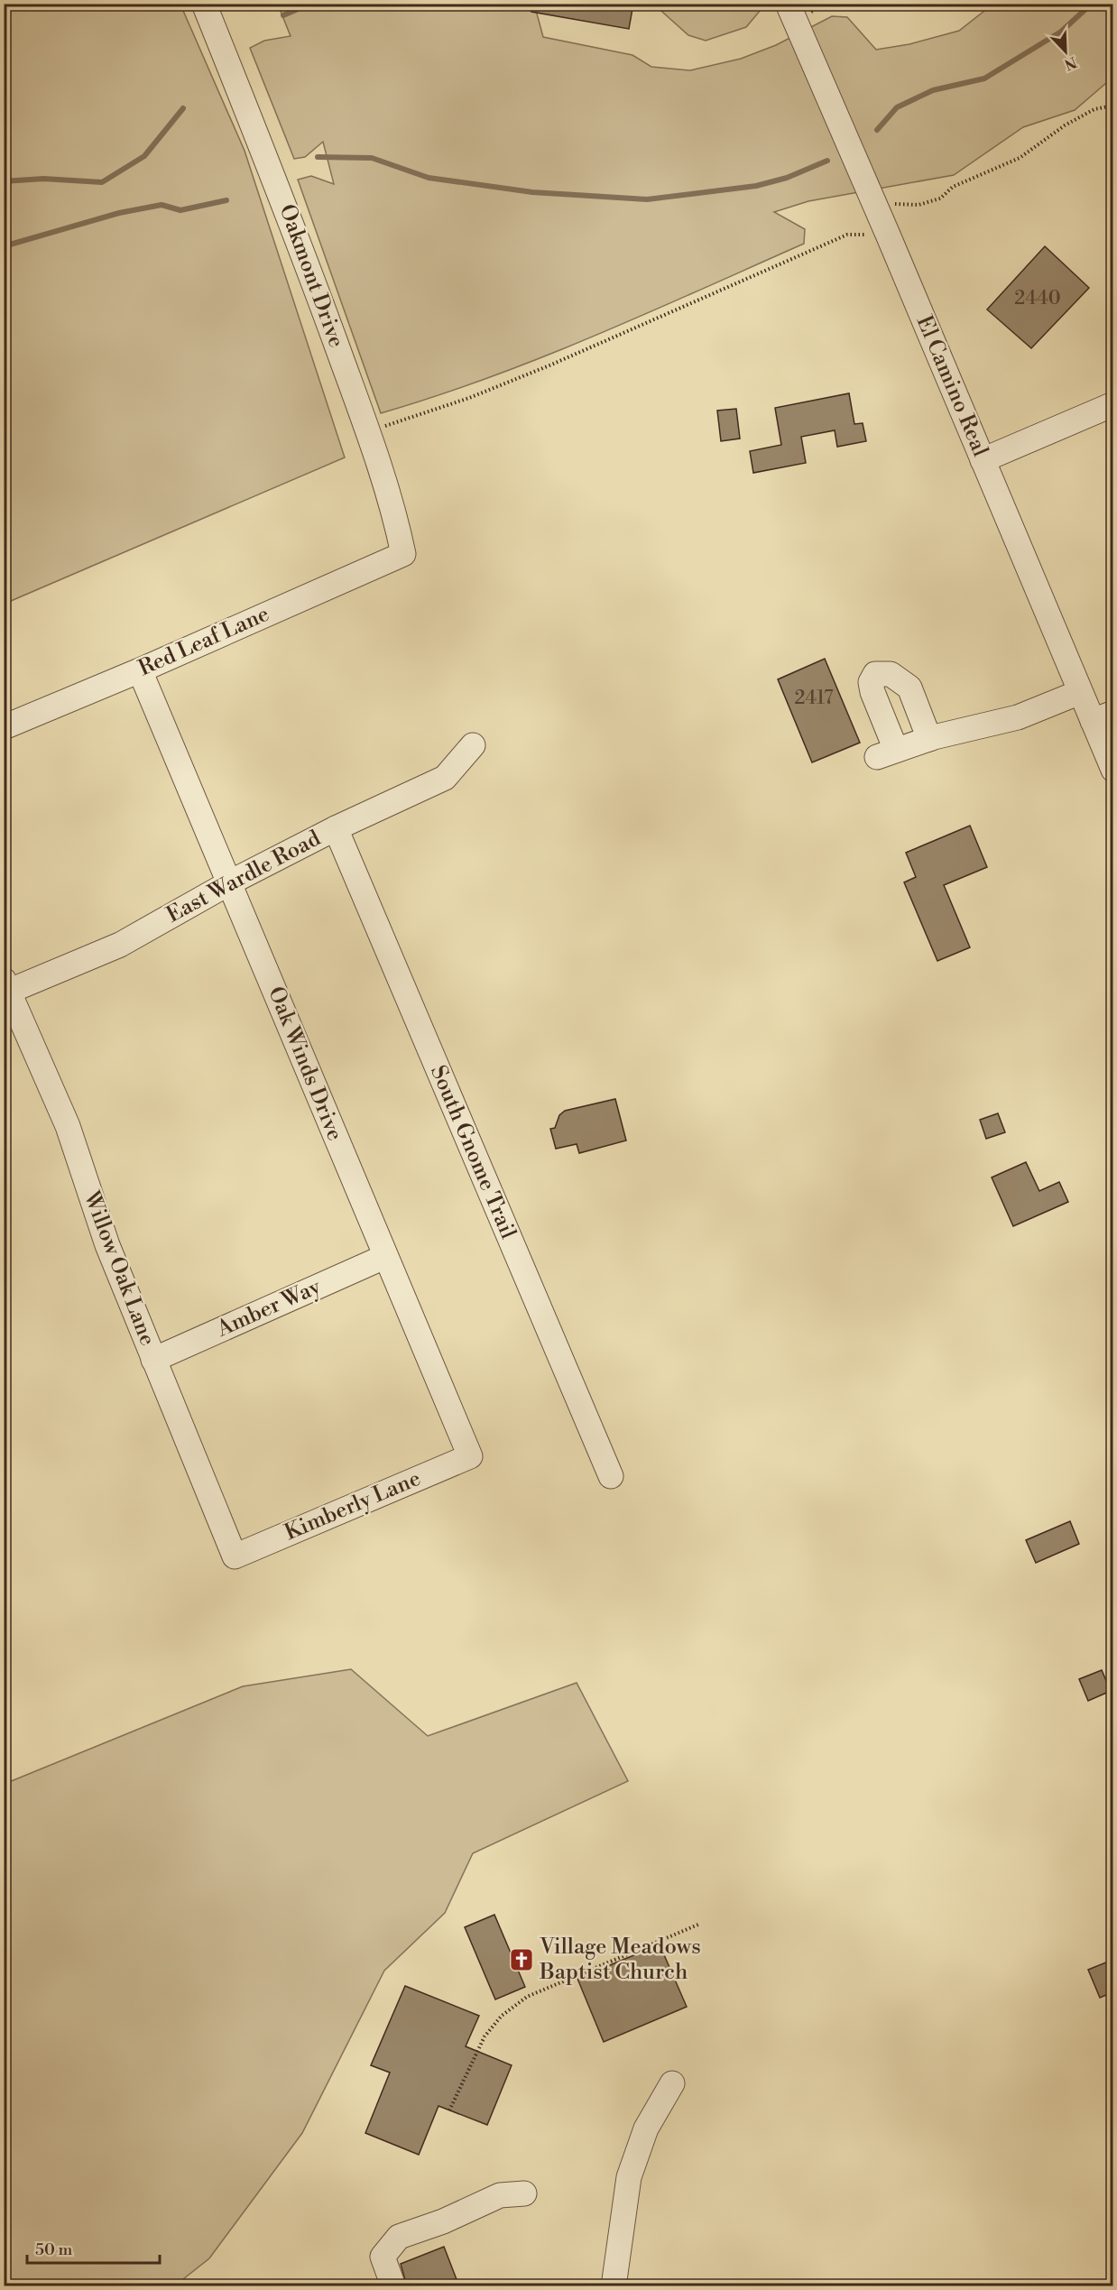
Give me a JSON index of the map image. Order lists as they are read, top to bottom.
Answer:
{
  "streets": {
    "street": [
      "Oakmont Drive",
      "El Camino Real",
      "Red Leaf Lane",
      "East Wardle Road",
      "Oak Winds Drive",
      "South Gnome Trail",
      "Willow Oak Lane",
      "Amber Way",
      "Kimberly Lane"
    ]
  },
  "crossings": [
    ["Oakmont Drive", "Red Leaf Lane"],
    ["Red Leaf Lane", "Oak Winds Drive"],
    ["East Wardle Road", "Oak Winds Drive"],
    ["East Wardle Road", "South Gnome Trail"],
    ["East Wardle Road", "Willow Oak Lane"],
    ["Oak Winds Drive", "Amber Way"],
    ["Oak Winds Drive", "Kimberly Lane"],
    ["Willow Oak Lane", "Amber Way"],
    ["Willow Oak Lane", "Kimberly Lane"]
  ],
  "places": {
    "church": ["Village Meadows Baptist Church"]
  },
  "house_numbers": ["2440", "2417"],
  "scale_bar": "50 m",
  "north": "bottom right"
}
